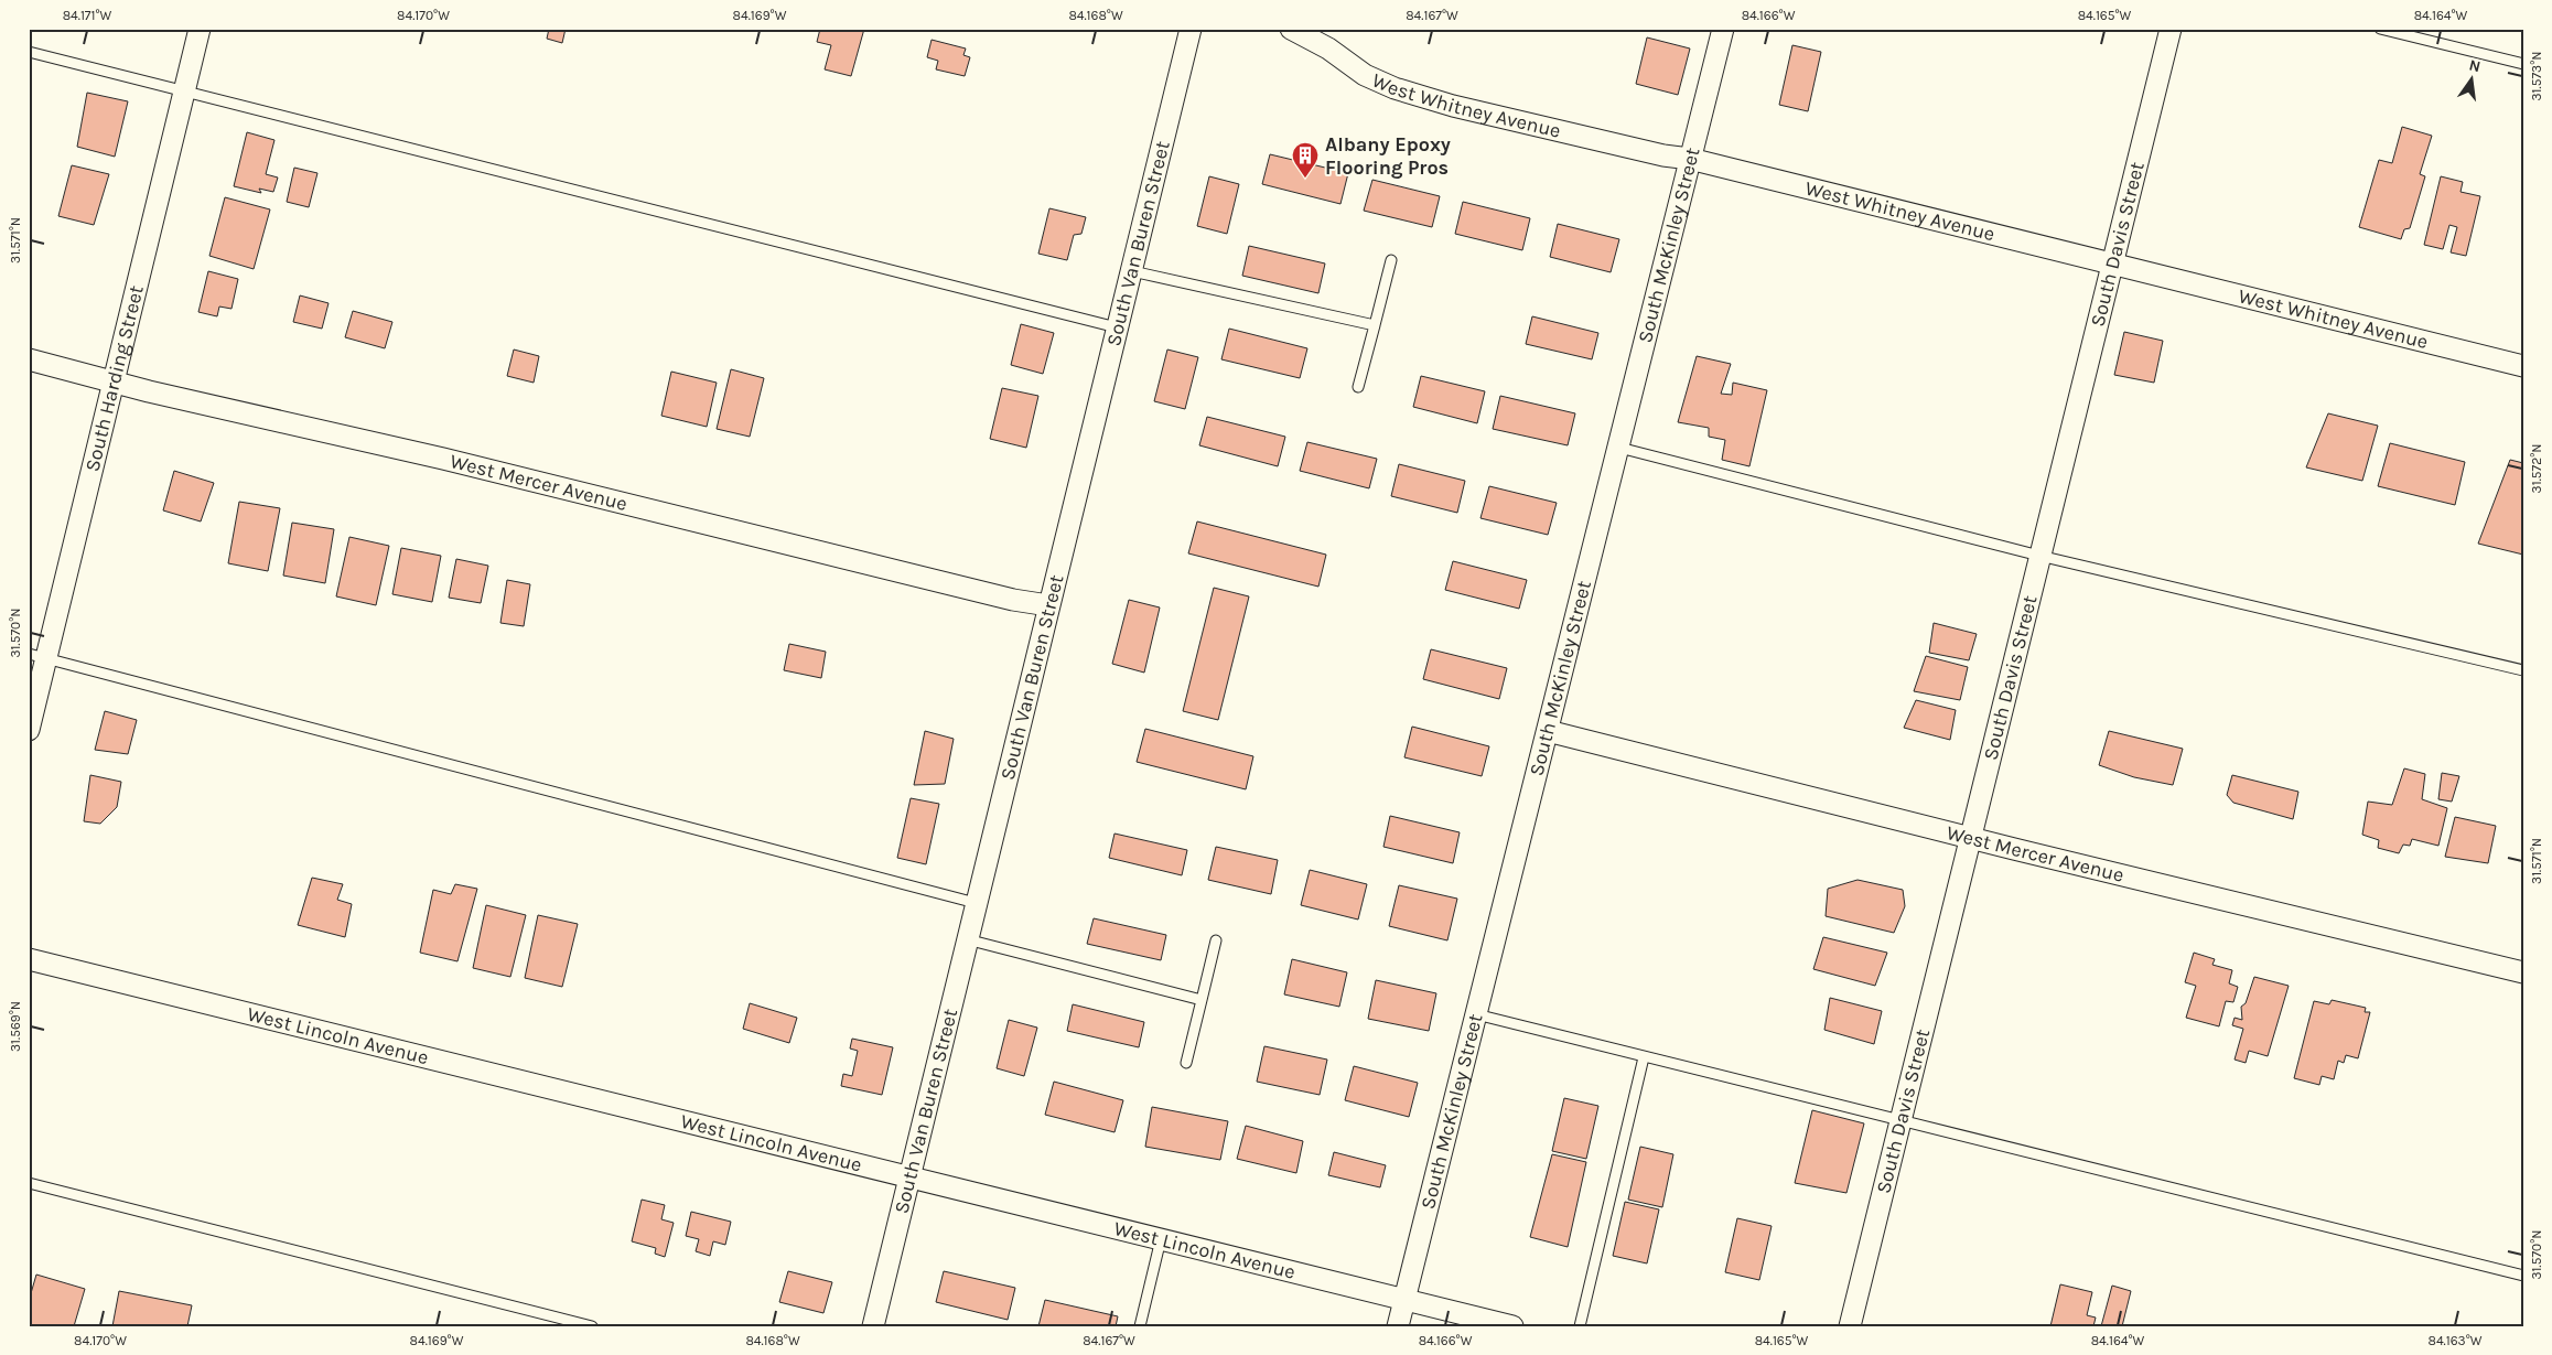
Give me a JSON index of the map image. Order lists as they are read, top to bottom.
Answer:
{
  "streets": {
    "street": [
      "West Whitney Avenue",
      "South Van Buren Street",
      "South Davis Street",
      "South McKinley Street",
      "South Harding Street",
      "West Mercer Avenue",
      "West Lincoln Avenue"
    ]
  },
  "crossings": [
    ["West Whitney Avenue", "South Davis Street"],
    ["West Whitney Avenue", "South McKinley Street"],
    ["South Van Buren Street", "West Mercer Avenue"],
    ["South Van Buren Street", "West Lincoln Avenue"],
    ["South Davis Street", "West Mercer Avenue"],
    ["South McKinley Street", "West Mercer Avenue"],
    ["South McKinley Street", "West Lincoln Avenue"],
    ["South Harding Street", "West Mercer Avenue"]
  ],
  "places": {
    "building": ["Albany Epoxy Flooring Pros"]
  },
  "north": "top",
  "coordinates": [
    "84.171°W",
    "84.170°W",
    "84.169°W",
    "84.168°W",
    "84.167°W",
    "84.166°W",
    "84.165°W",
    "84.164°W",
    "31.573°N",
    "31.571°N",
    "31.572°N",
    "31.570°N",
    "31.569°N",
    "84.163°W"
  ]
}
